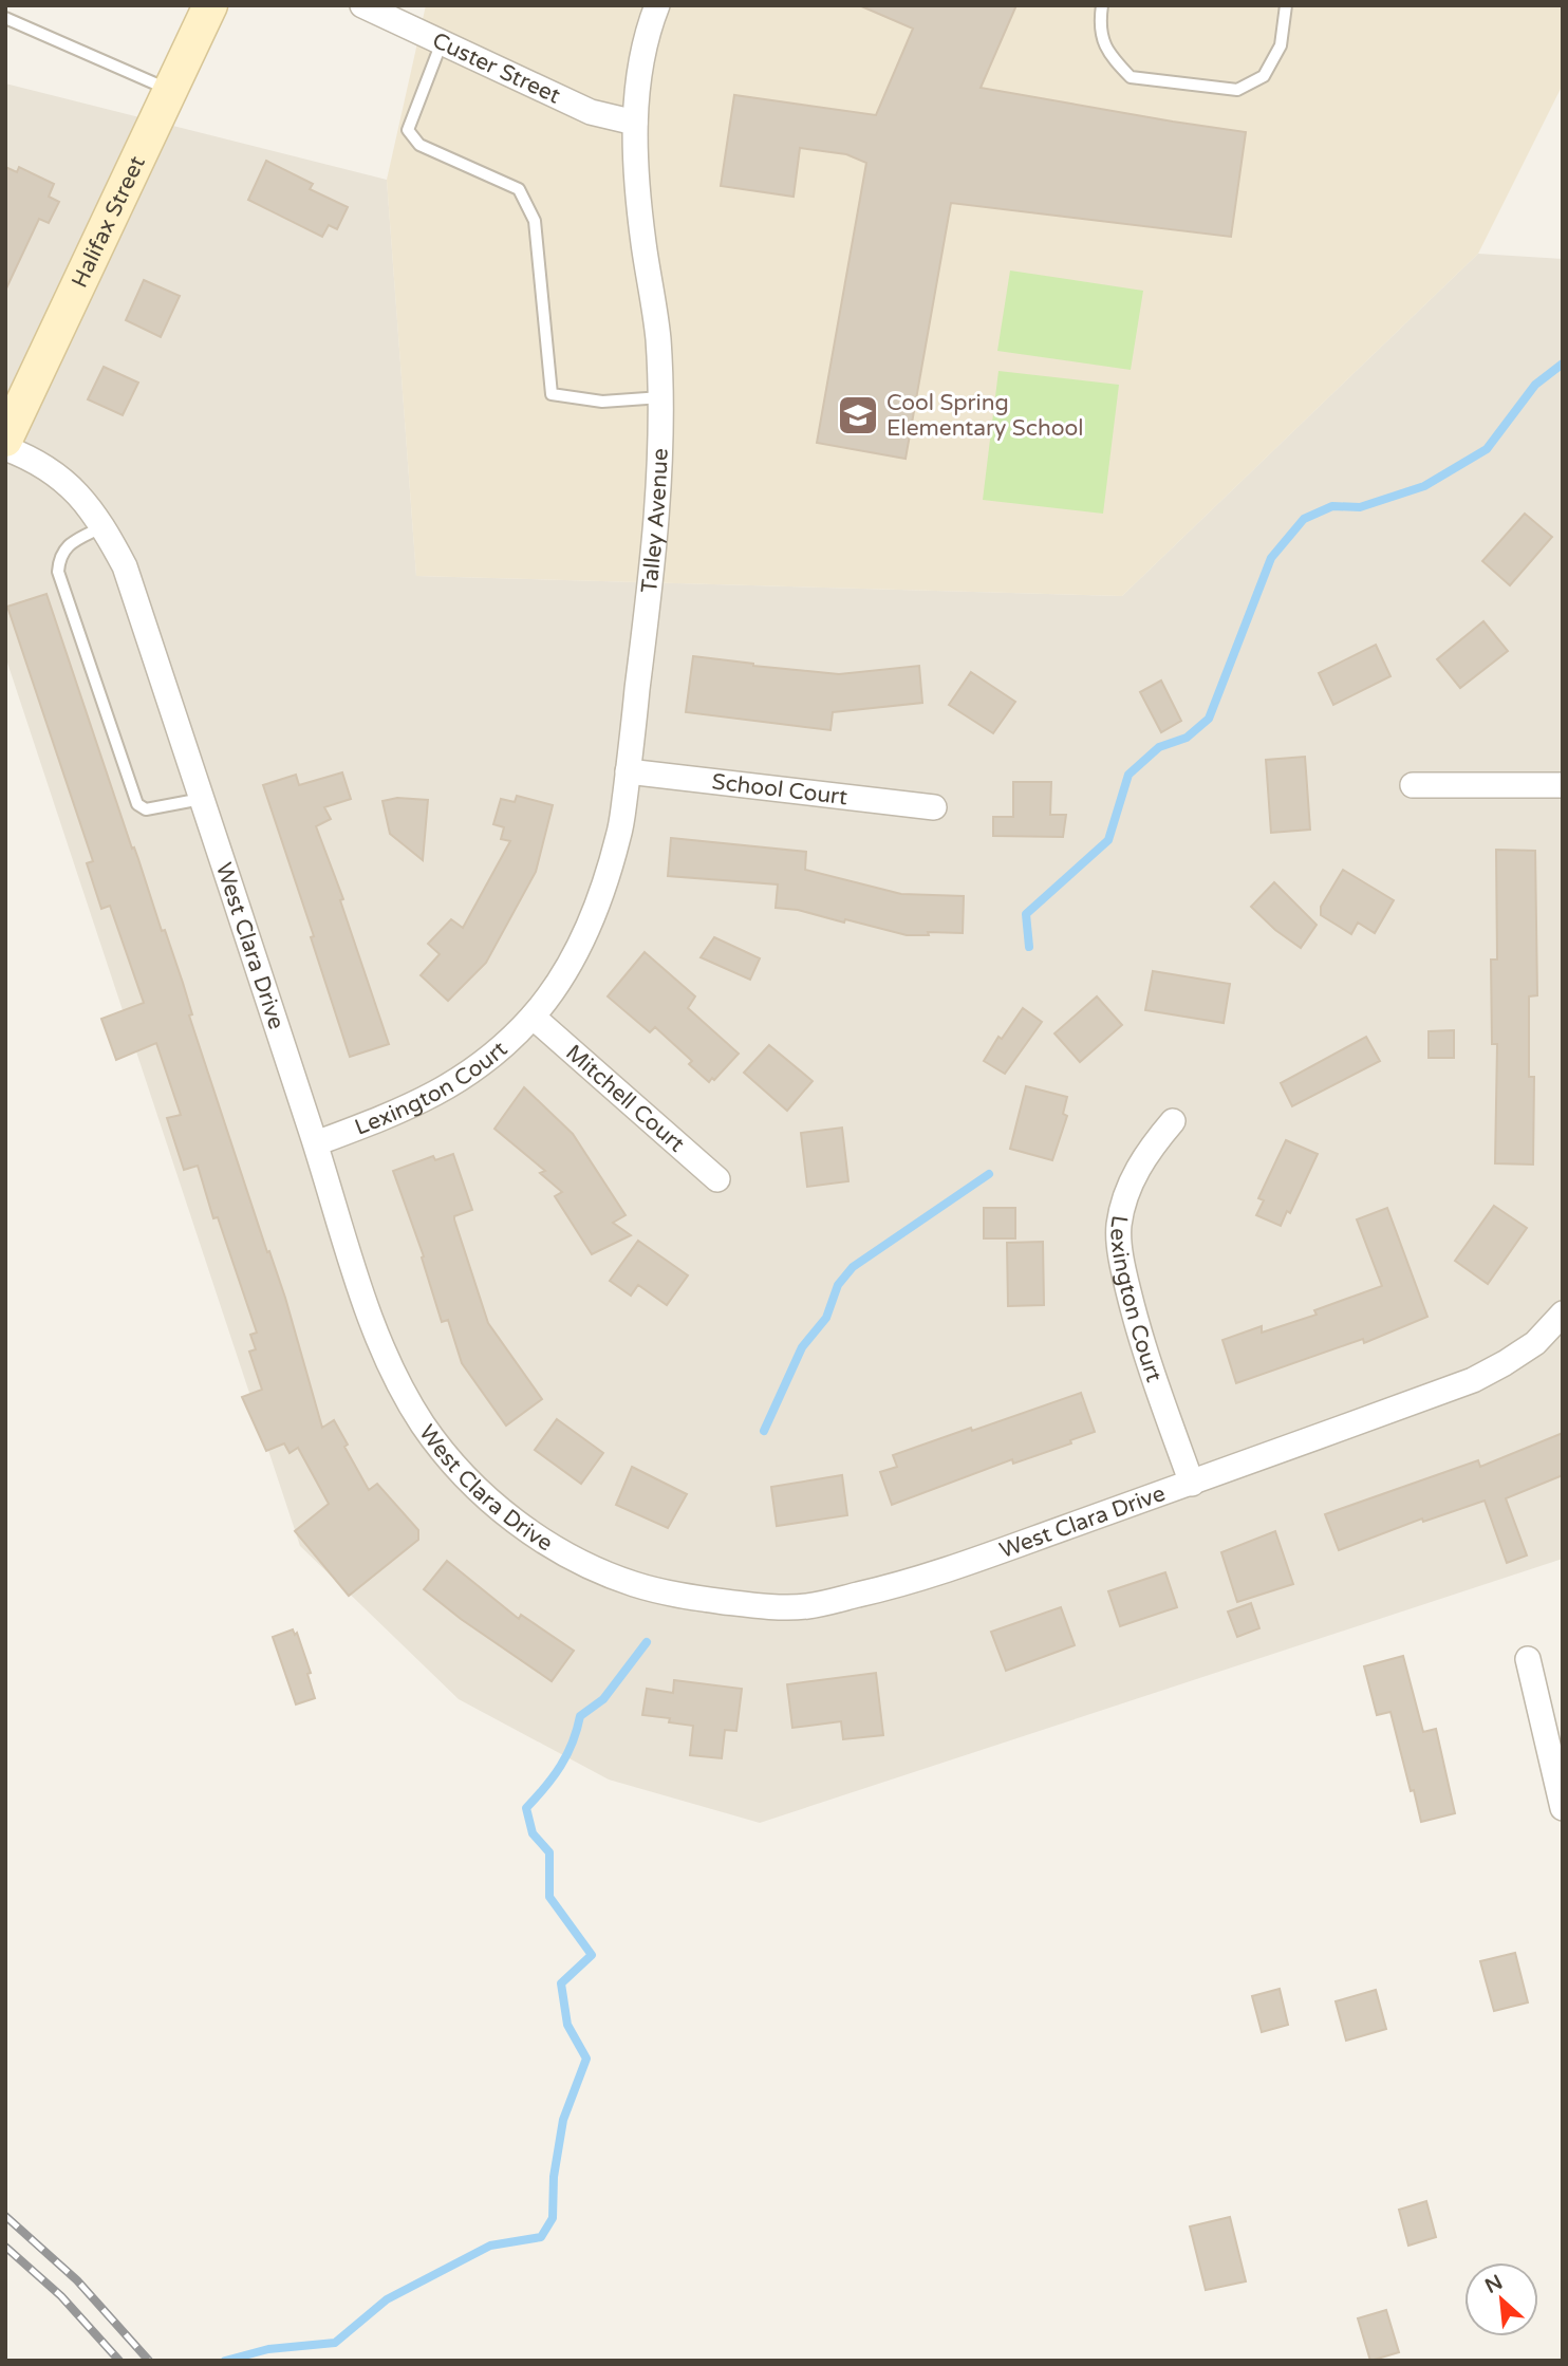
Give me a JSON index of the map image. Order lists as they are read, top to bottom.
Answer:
{
  "streets": {
    "main road": ["Halifax Street"],
    "street": [
      "Custer Street",
      "Talley Avenue",
      "School Court",
      "West Clara Drive",
      "Lexington Court",
      "Mitchell Court"
    ]
  },
  "crossings": [
    ["Custer Street", "Talley Avenue"],
    ["Talley Avenue", "School Court"],
    ["Talley Avenue", "Lexington Court"],
    ["Talley Avenue", "Mitchell Court"],
    ["West Clara Drive", "Lexington Court"],
    ["Lexington Court", "Mitchell Court"]
  ],
  "places": {
    "school or university": ["Cool Spring Elementary School"]
  },
  "north": "top left"
}
